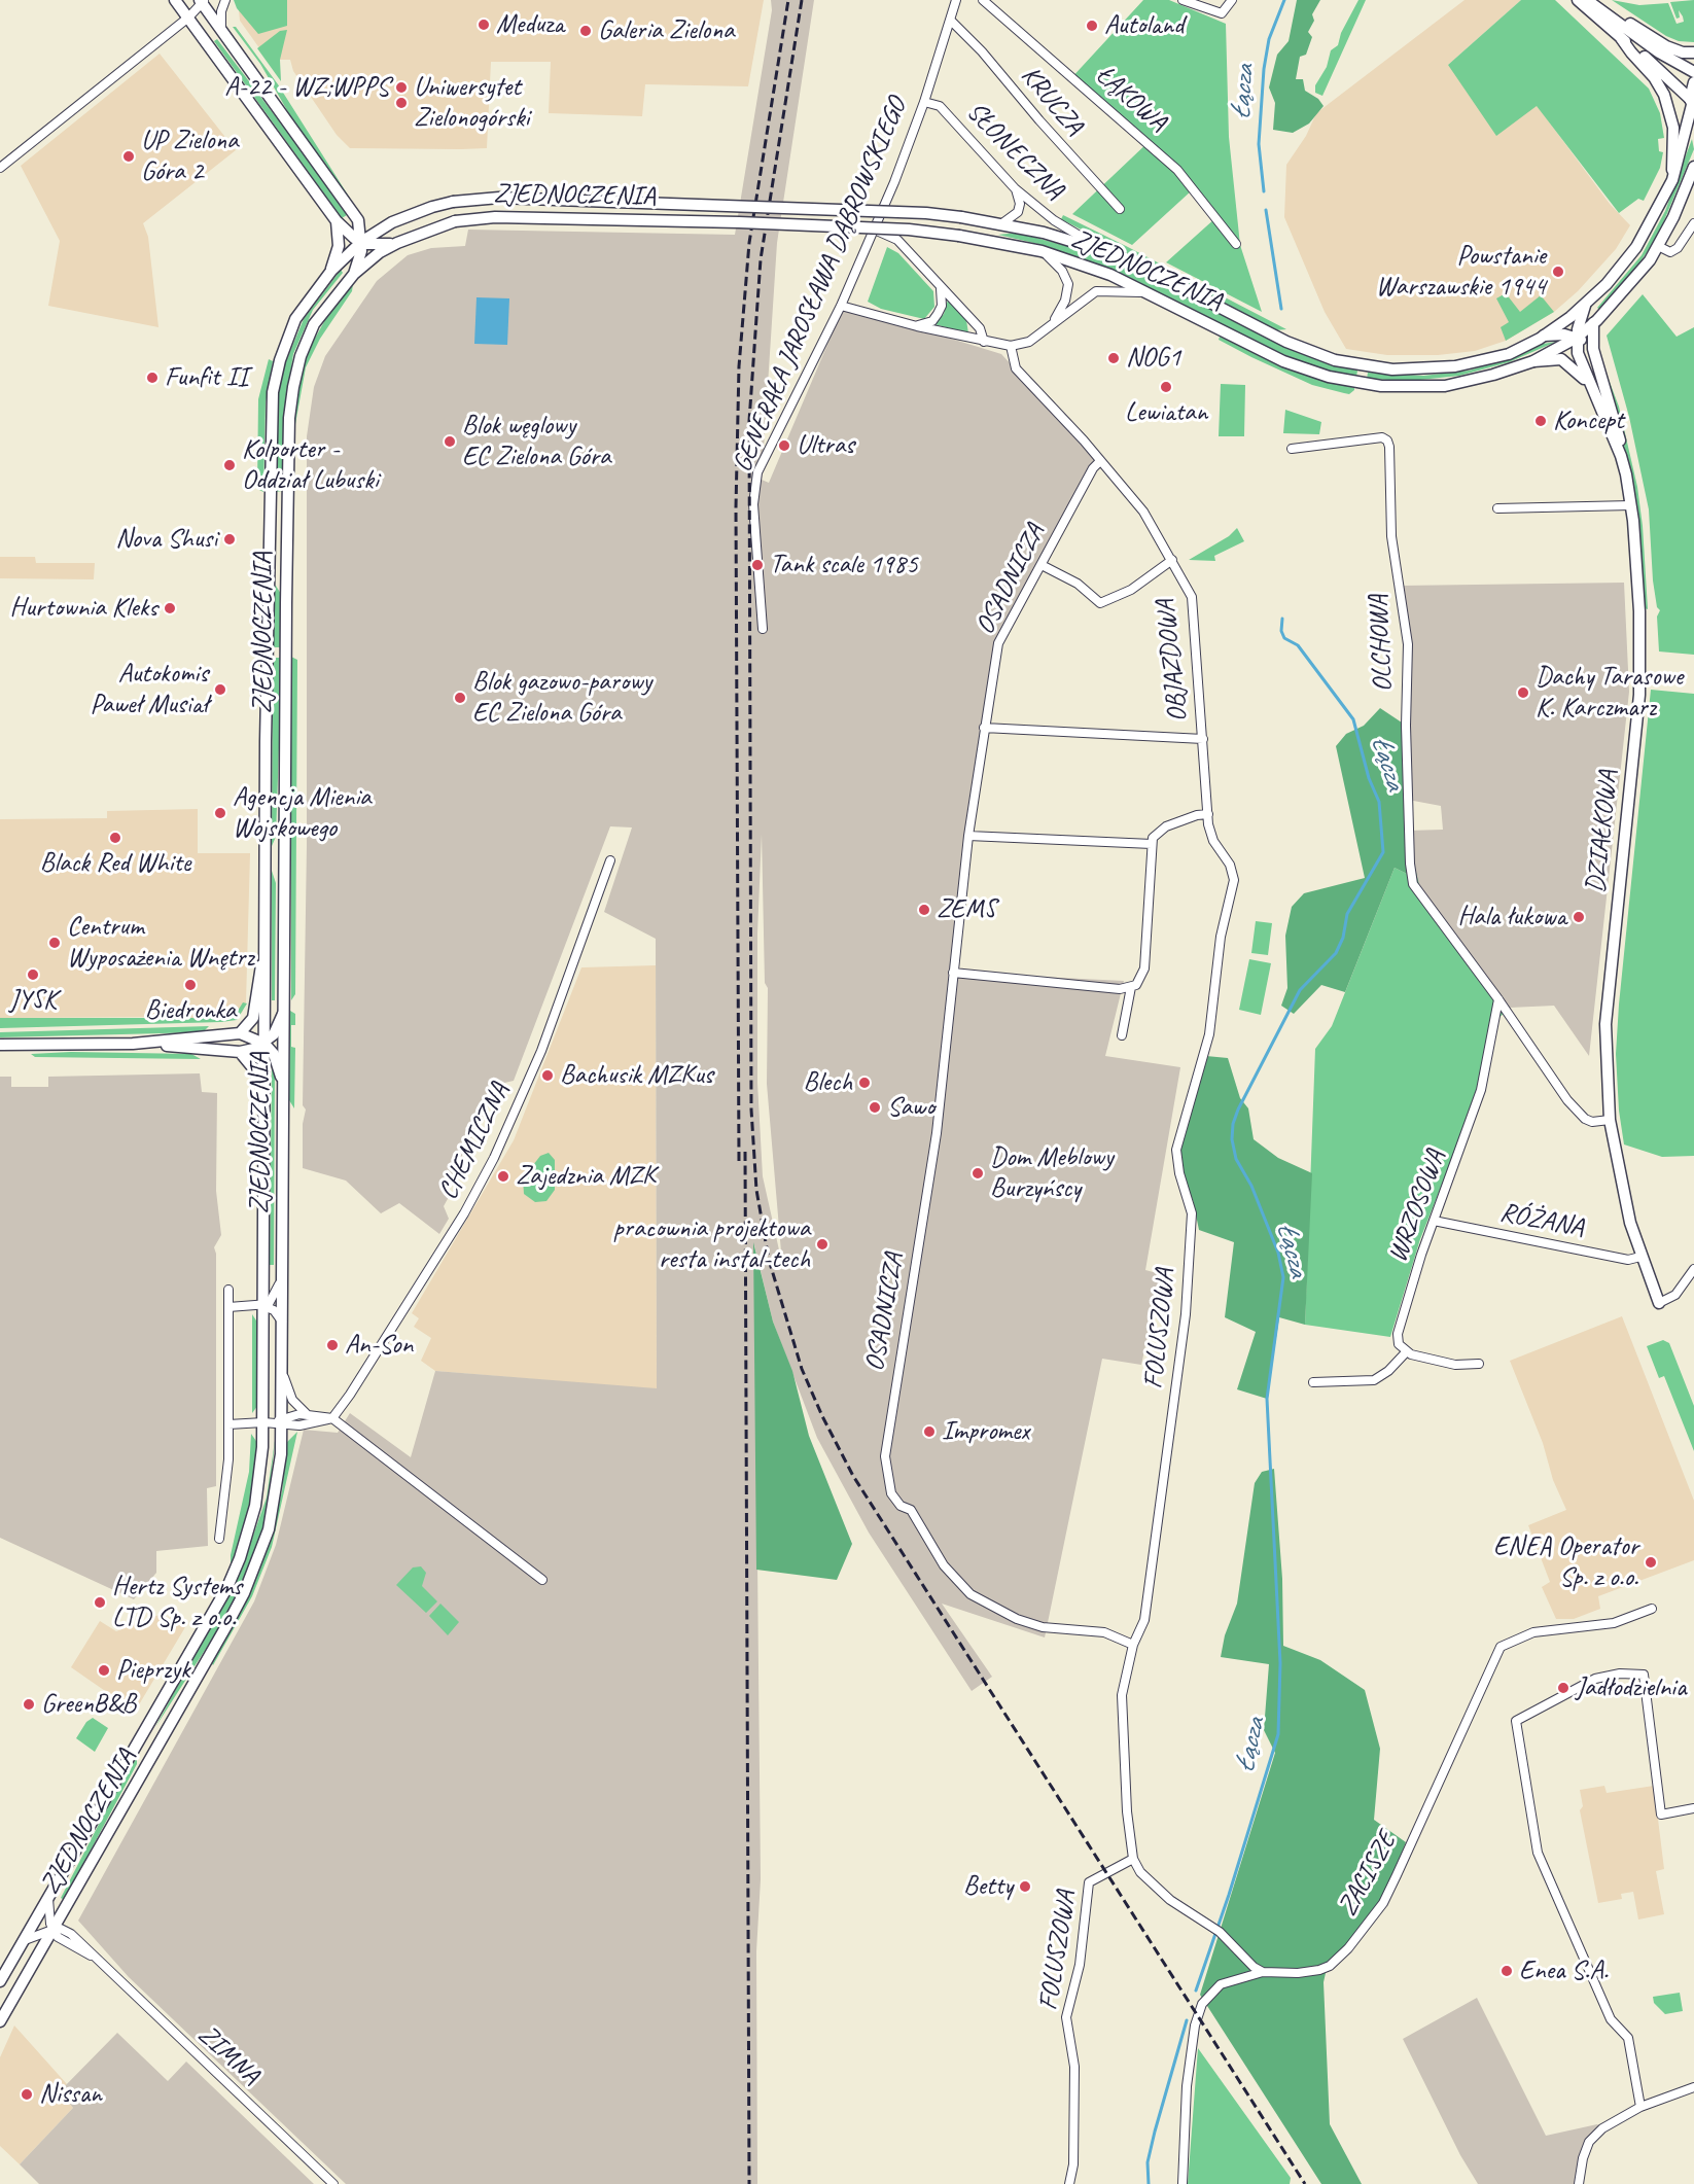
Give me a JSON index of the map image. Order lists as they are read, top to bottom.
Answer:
{
  "streets": {
    "main road": ["ZJEDNOCZENIA", "DZIAŁKOWA"],
    "street": [
      "ŁĄKOWA",
      "KRUCZA",
      "SŁONECZNA",
      "GENERAŁA JAROSŁAWA DĄBROWSKIEGO",
      "OSADNICZA",
      "OLCHOWA",
      "OBJAZDOWA",
      "CHEMICZNA",
      "WRZOSOWA",
      "RÓŻANA",
      "FOLUSZOWA",
      "ZACISZE",
      "ZIMNA"
    ]
  },
  "crossings": [
    ["KRUCZA", "GENERAŁA JAROSŁAWA DĄBROWSKIEGO"],
    ["SŁONECZNA", "ZJEDNOCZENIA"],
    ["SŁONECZNA", "GENERAŁA JAROSŁAWA DĄBROWSKIEGO"],
    ["ZJEDNOCZENIA", "DZIAŁKOWA"],
    ["ZJEDNOCZENIA", "ZIMNA"],
    ["OSADNICZA", "OBJAZDOWA"],
    ["OSADNICZA", "FOLUSZOWA"],
    ["OLCHOWA", "DZIAŁKOWA"],
    ["OLCHOWA", "WRZOSOWA"],
    ["OBJAZDOWA", "FOLUSZOWA"],
    ["DZIAŁKOWA", "RÓŻANA"],
    ["WRZOSOWA", "RÓŻANA"],
    ["FOLUSZOWA", "ZACISZE"]
  ],
  "water": ["Łącza"],
  "places": [
    "Meduza",
    "Autoland",
    "Galeria Zielona",
    "A-22 - WZ;WPPS",
    "Uniwersytet Zielonogórski",
    "UP Zielona Góra 2",
    "Powstanie Warszawskie 1944",
    "NOG1",
    "Funfit II",
    "Lewiatan",
    "Koncept",
    "Blok węglowy EC Zielona Góra",
    "Ultras",
    "Kolporter - Oddział Lubuski",
    "Nova Shusi",
    "Tank scale 1985",
    "Hurtownia Kleks",
    "Autokomis Paweł Musiał",
    "Dachy Tarasowe K. Karczmarz",
    "Blok gazowo-parowy EC Zielona Góra",
    "Agencja Mienia Wojskowego",
    "Black Red White",
    "ZEMS",
    "Hala łukowa",
    "Centrum Wyposażenia Wnętrz",
    "JYSK",
    "Biedronka",
    "Bachusik MZKus",
    "Blech",
    "Sawo",
    "Dom Meblowy Burzyńscy",
    "Zajedznia MZK",
    "pracownia projektowa resta instal-tech",
    "An-Son",
    "Impromex",
    "ENEA Operator Sp. z o.o.",
    "Hertz Systems LTD Sp. z o.o.",
    "Pieprzyk",
    "Jadłodzielnia",
    "GreenB&B",
    "Betty",
    "Enea S.A.",
    "Nissan"
  ]
}
